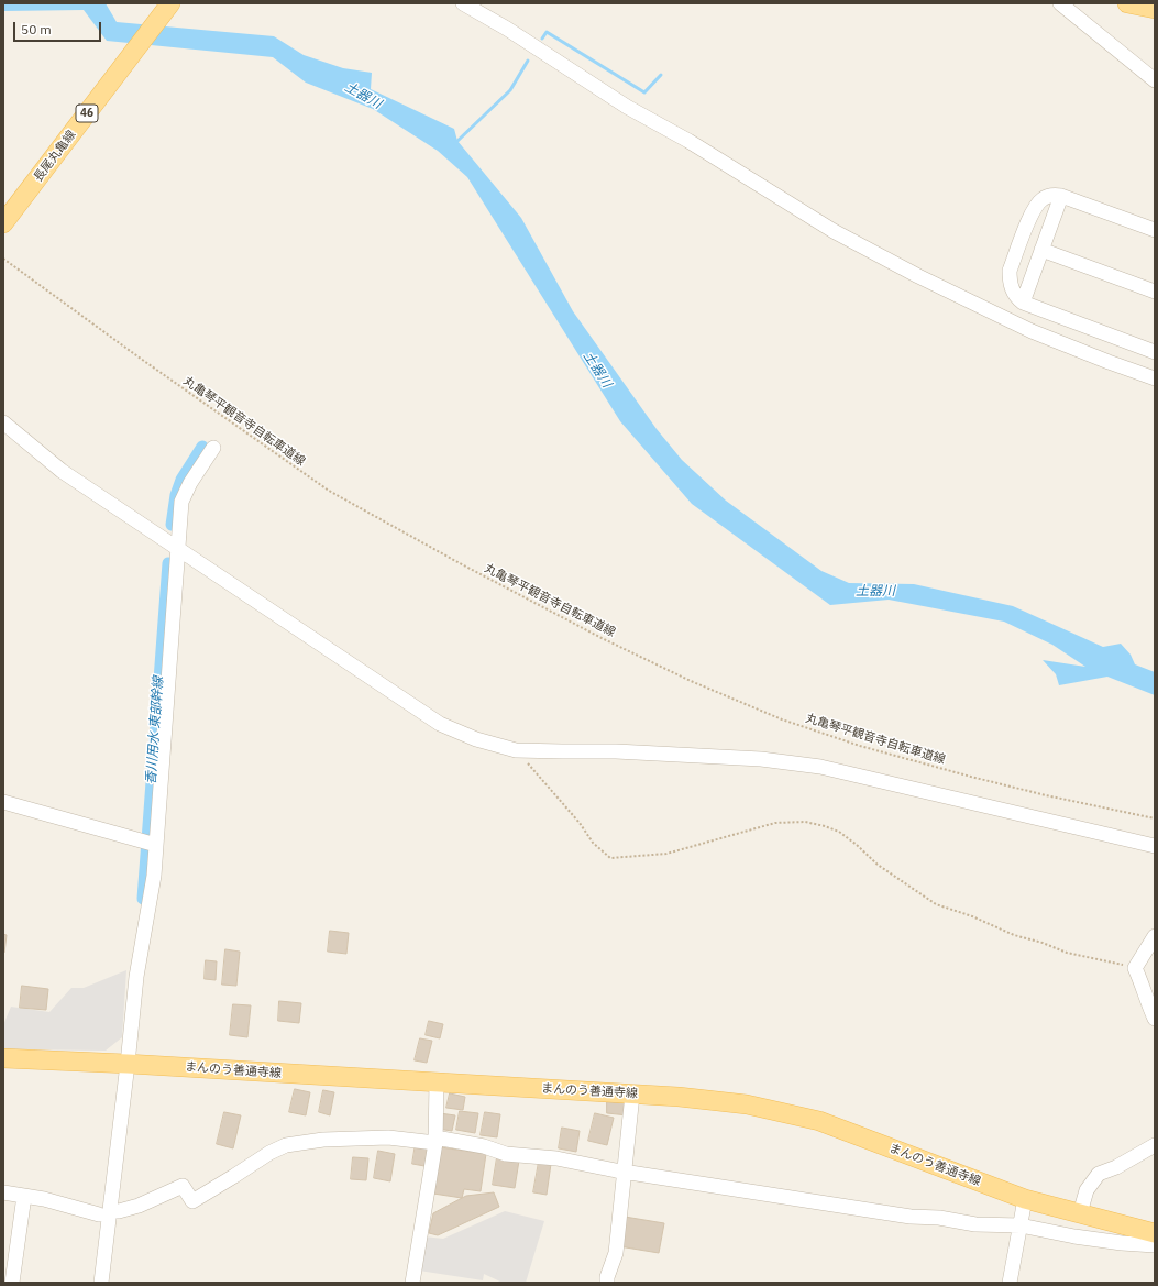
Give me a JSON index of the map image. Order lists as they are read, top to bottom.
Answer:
{
  "streets": {
    "main road": ["46", "長尾丸亀線", "まんのう善通寺線"],
    "path": ["丸亀琴平観音寺自転車道線"]
  },
  "water": ["土器川", "香川用水 東部幹線"],
  "scale_bar": "50 m"
}
